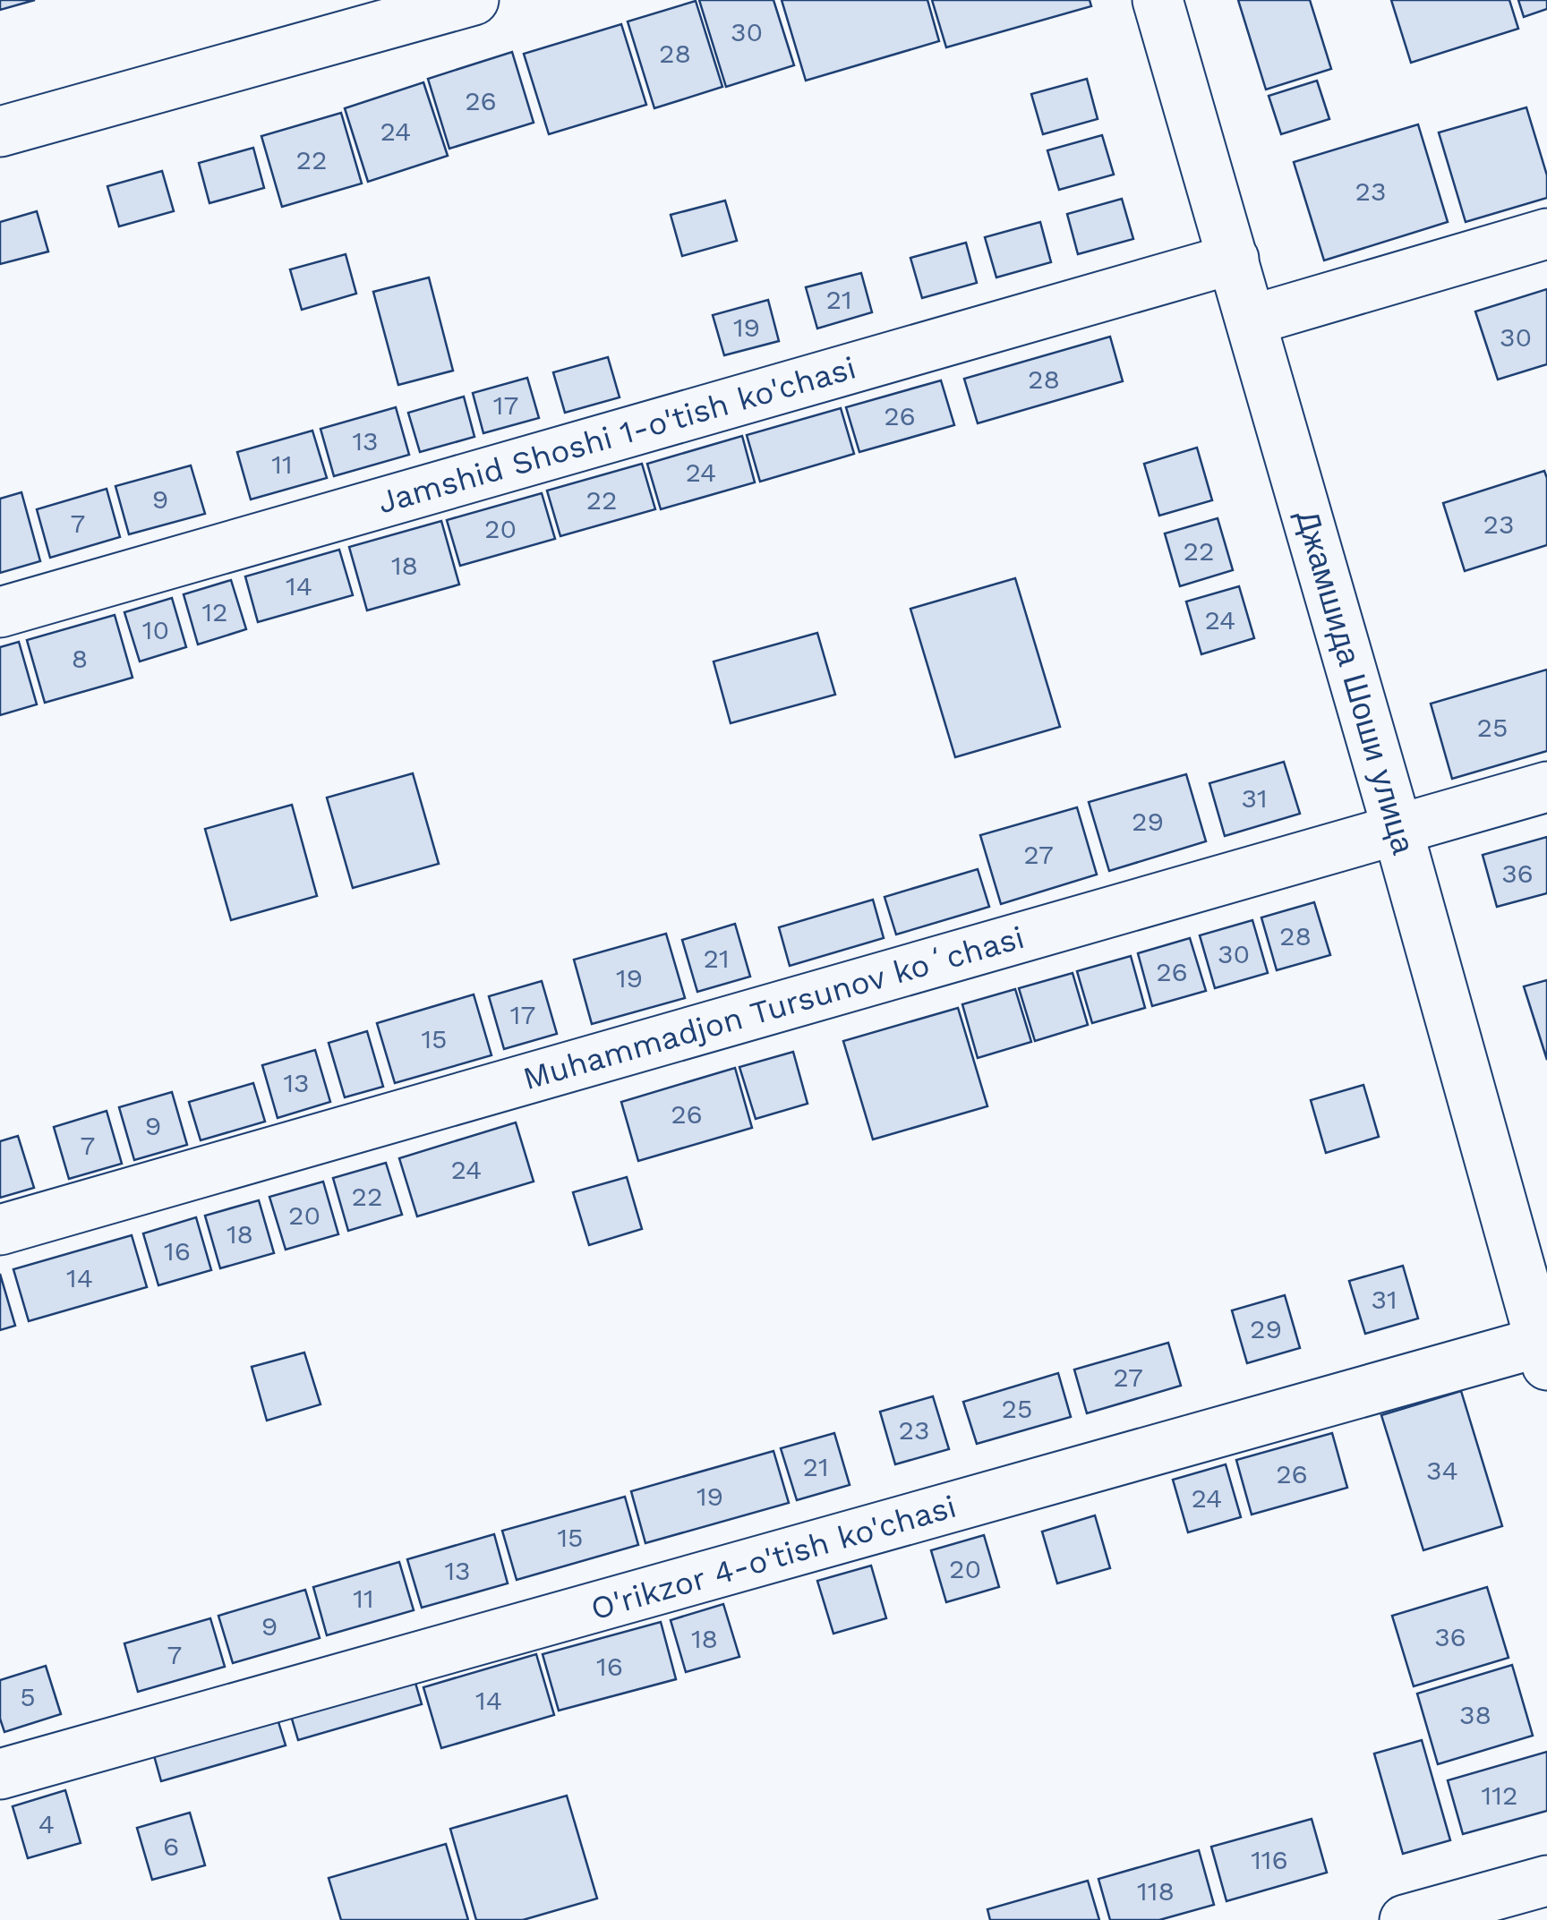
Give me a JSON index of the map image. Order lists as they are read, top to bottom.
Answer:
{
  "streets": {
    "street": [
      "Jamshid Shoshi 1-o'tish ko'chasi",
      "Джамшида Шоши улица",
      "Muhammadjon Tursunov koʻchasi",
      "O'rikzor 4-o'tish ko'chasi"
    ]
  },
  "crossings": [
    ["Jamshid Shoshi 1-o'tish ko'chasi", "Джамшида Шоши улица"],
    ["Джамшида Шоши улица", "Muhammadjon Tursunov koʻchasi"],
    ["Джамшида Шоши улица", "O'rikzor 4-o'tish ko'chasi"]
  ],
  "house_numbers": [
    "30",
    "28",
    "26",
    "24",
    "22",
    "23",
    "21",
    "19",
    "30",
    "28",
    "17",
    "26",
    "13",
    "11",
    "24",
    "9",
    "22",
    "7",
    "23",
    "20",
    "22",
    "18",
    "14",
    "12",
    "24",
    "10",
    "8",
    "25",
    "31",
    "29",
    "27",
    "36",
    "28",
    "30",
    "21",
    "26",
    "19",
    "17",
    "15",
    "13",
    "26",
    "9",
    "7",
    "24",
    "22",
    "20",
    "18",
    "16",
    "14",
    "31",
    "29",
    "27",
    "25",
    "23",
    "21",
    "34",
    "26",
    "19",
    "24",
    "15",
    "20",
    "13",
    "11",
    "9",
    "36",
    "18",
    "7",
    "16",
    "5",
    "14",
    "38",
    "112",
    "4",
    "6",
    "116",
    "118"
  ]
}
